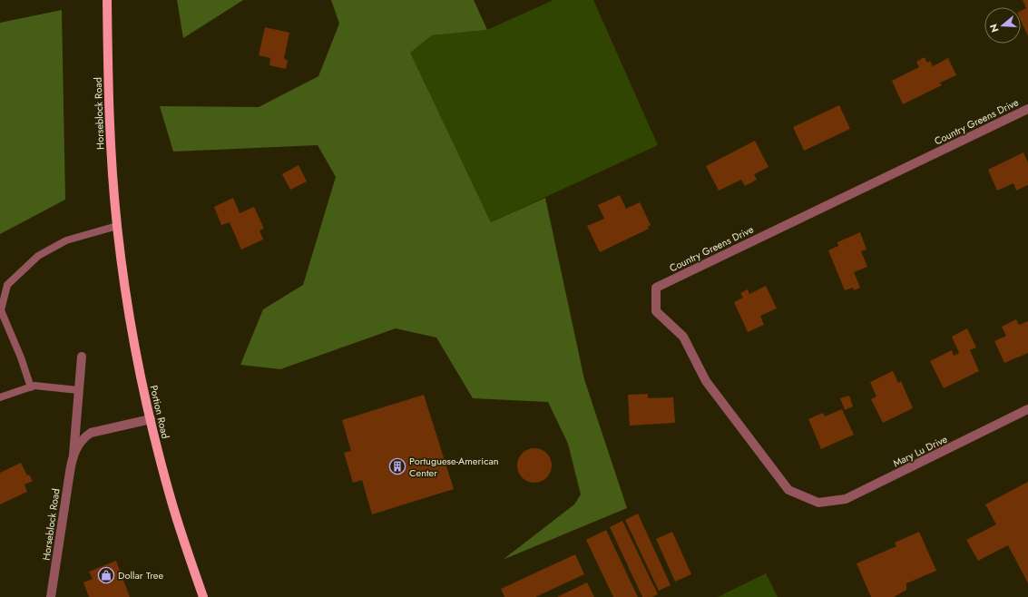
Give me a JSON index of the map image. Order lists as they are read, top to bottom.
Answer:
{
  "streets": {
    "main road": ["Horseblock Road", "Portion Road"],
    "street": ["Country Greens Drive", "Mary Lu Drive"]
  },
  "crossings": [
    ["Horseblock Road", "Portion Road"],
    ["Country Greens Drive", "Mary Lu Drive"]
  ],
  "places": {
    "building": ["Portuguese-American Center"],
    "shop": ["Dollar Tree"]
  },
  "north": "left"
}
